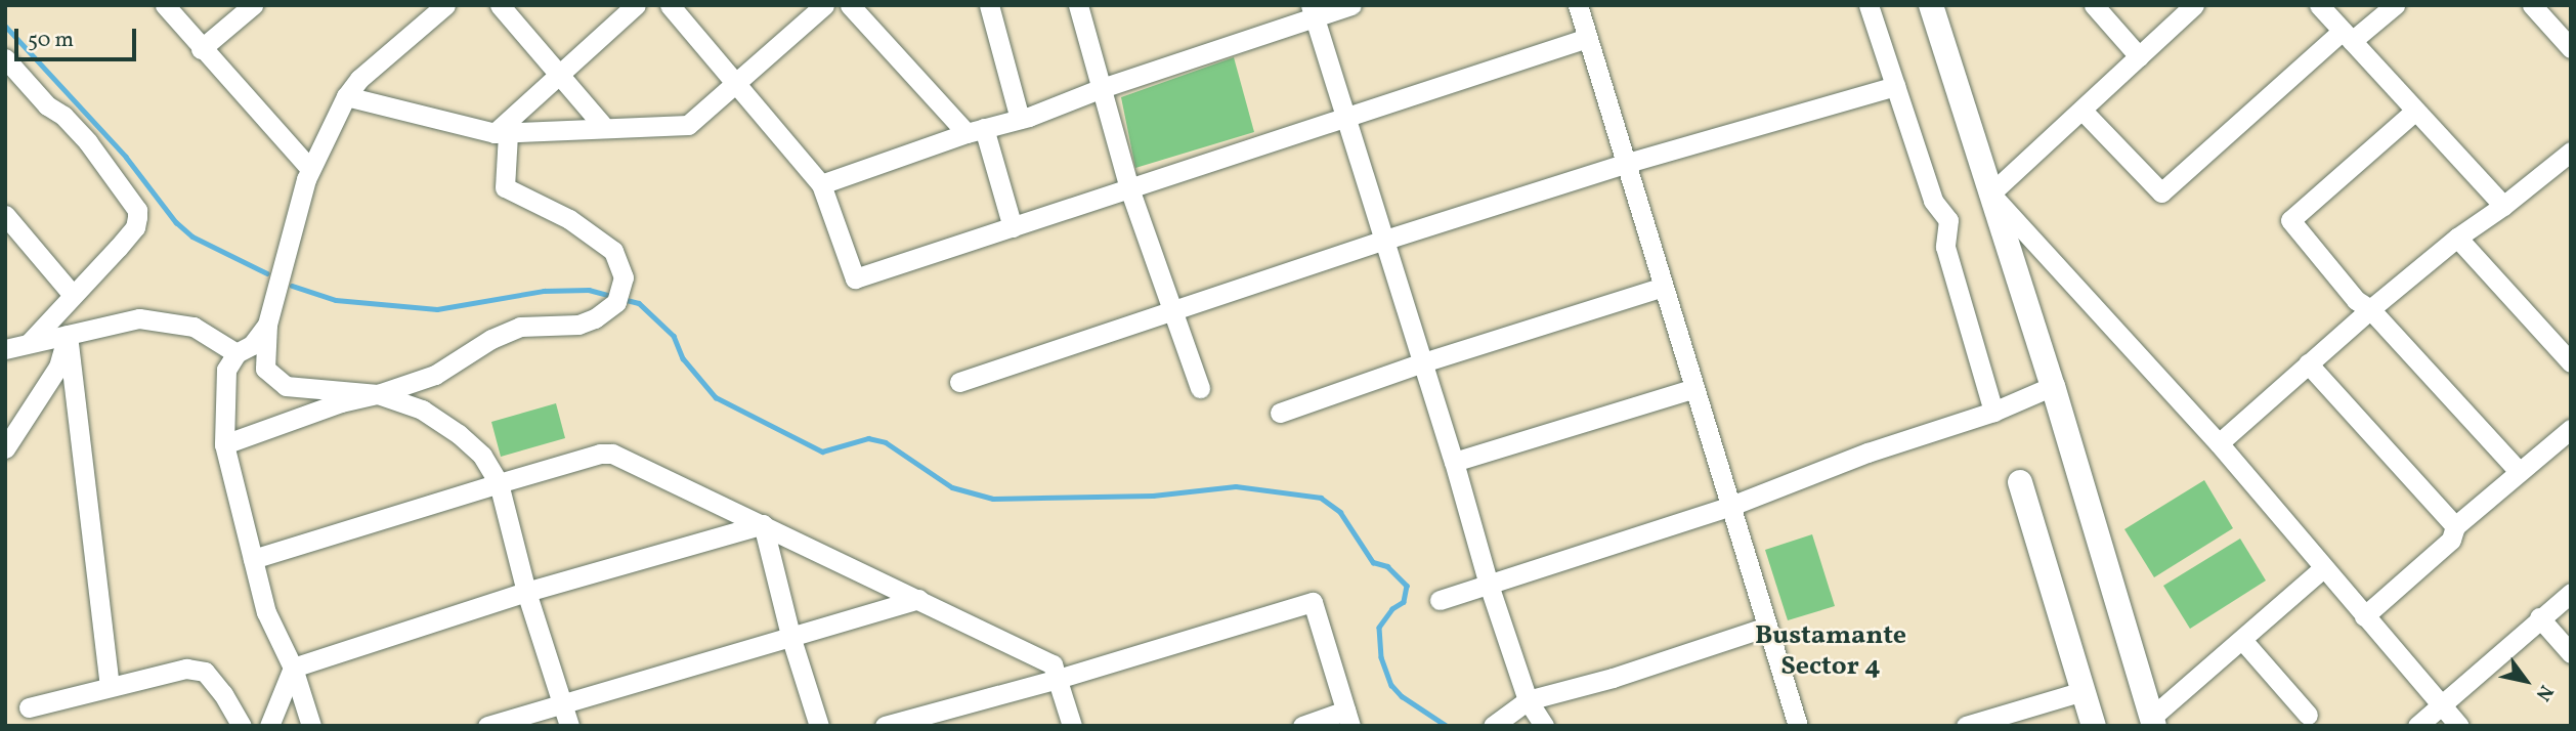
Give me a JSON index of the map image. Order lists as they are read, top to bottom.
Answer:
{
  "districts": ["Bustamante Sector 4"],
  "scale_bar": "50 m",
  "north": "bottom right"
}
